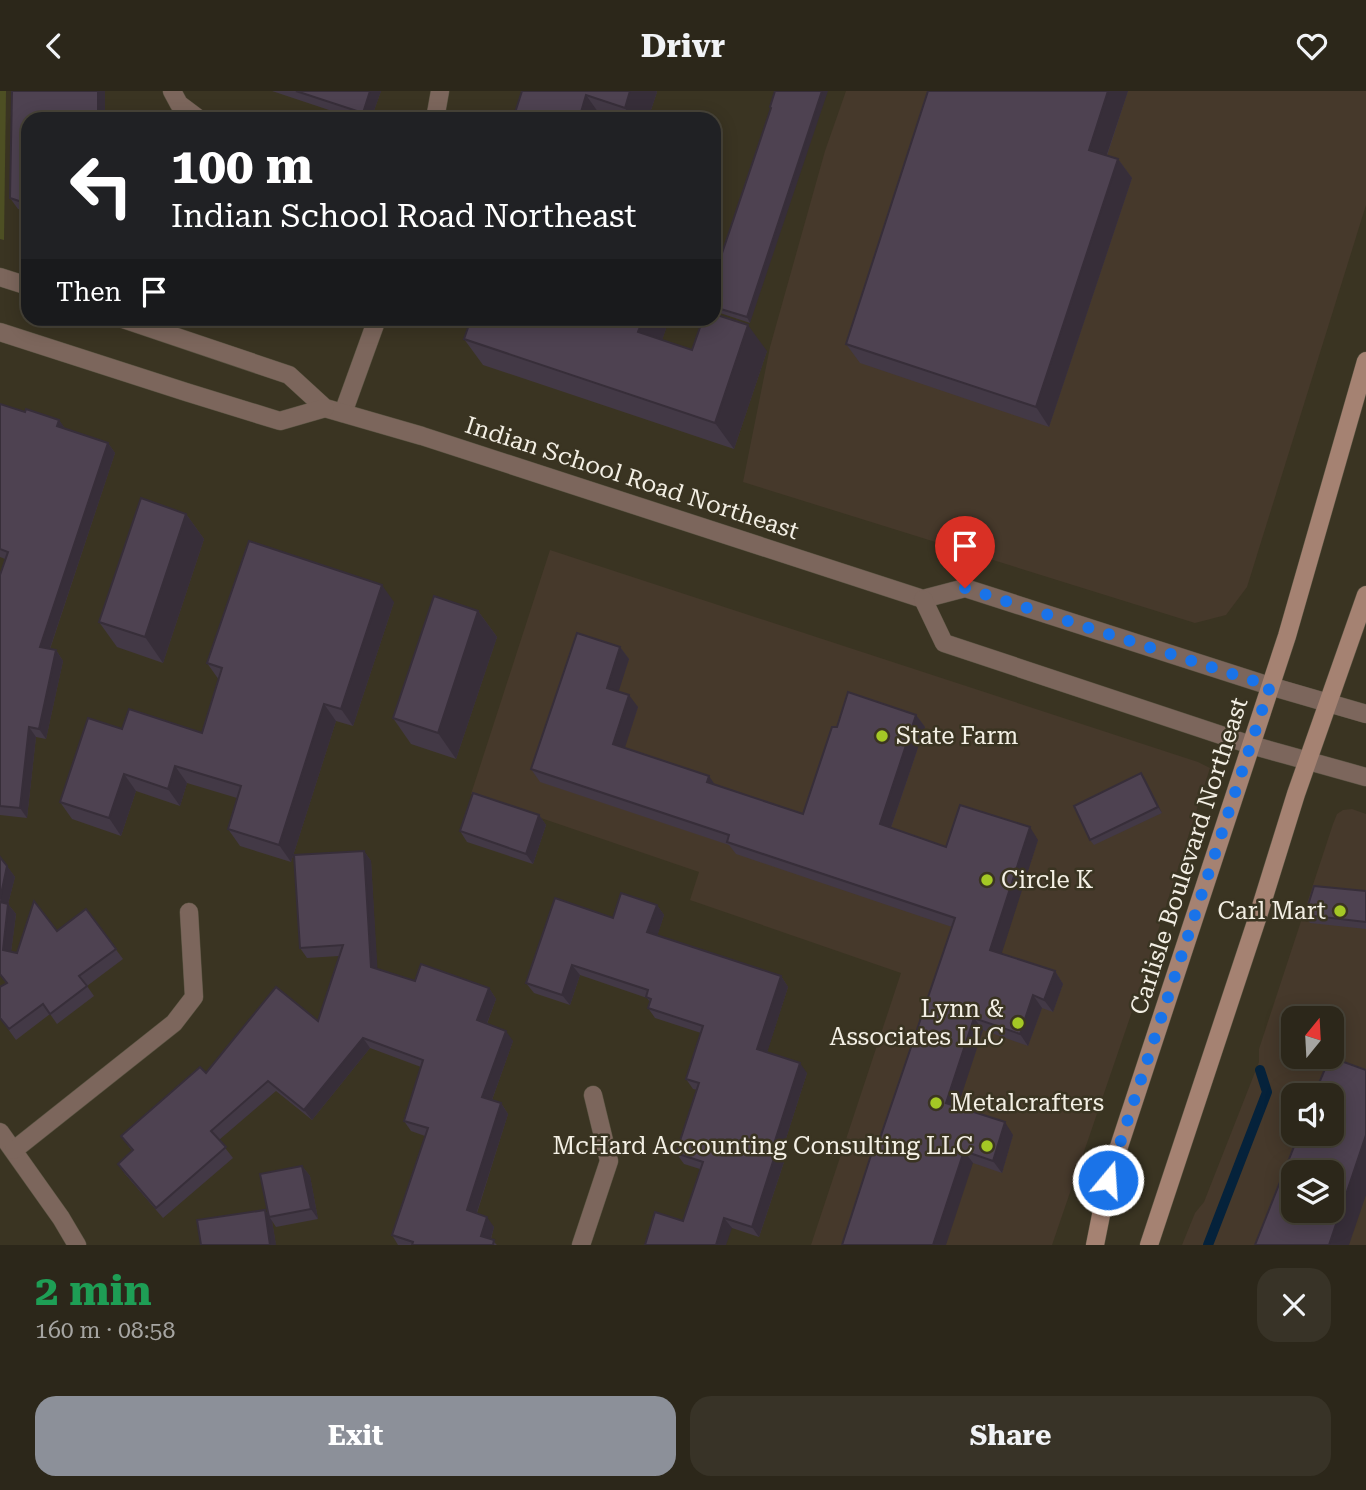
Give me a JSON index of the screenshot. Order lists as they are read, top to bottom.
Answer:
{
  "streets": {
    "main road": ["Carlisle Boulevard Northeast"],
    "street": ["Indian School Road Northeast"]
  },
  "places": [
    "State Farm",
    "Circle K",
    "Carl Mart",
    "Lynn & Associates LLC",
    "Metalcrafters",
    "McHard Accounting Consulting LLC"
  ],
  "north": "top",
  "page": {
    "header": "Drivr",
    "turn": ["100 m", "Indian School Road Northeast"],
    "then": "Then",
    "heading": ["2 min", "160 m · 08:58"],
    "buttons": ["Exit", "Share"]
  }
}
